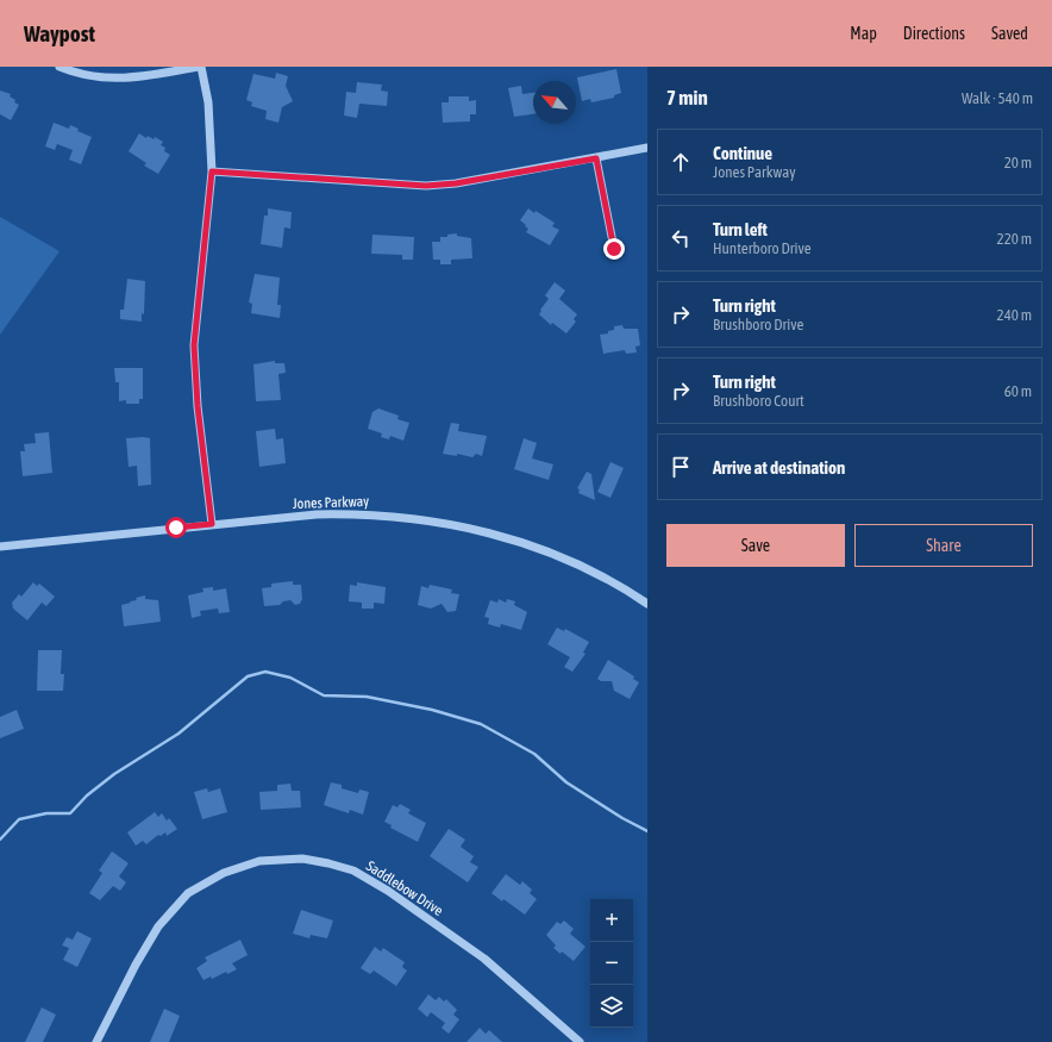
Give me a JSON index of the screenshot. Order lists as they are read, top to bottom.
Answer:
{
  "streets": {
    "street": ["Jones Parkway", "Saddlebow Drive"]
  },
  "north": "top left",
  "page": {
    "header": "Waypost",
    "nav": ["Map", "Directions", "Saved"],
    "heading": ["7 min", "Walk · 540 m"],
    "list": [
      ["Continue", "Jones Parkway", "20 m"],
      ["Turn left", "Hunterboro Drive", "220 m"],
      ["Turn right", "Brushboro Drive", "240 m"],
      ["Turn right", "Brushboro Court", "60 m"],
      "Arrive at destination"
    ],
    "buttons": ["Save", "Share"],
    "map_buttons": ["+", "−"]
  }
}
